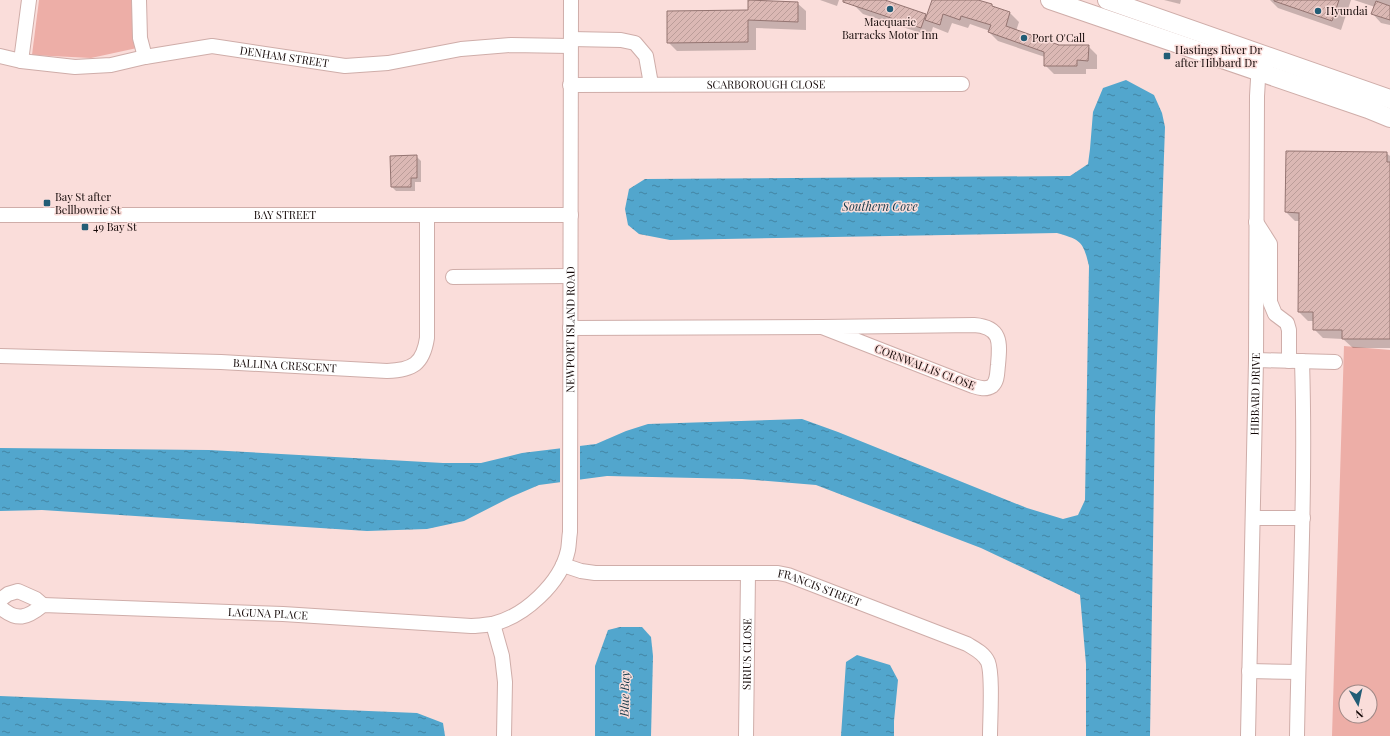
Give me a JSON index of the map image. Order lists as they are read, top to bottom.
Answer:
{
  "streets": {
    "street": [
      "DENHAM STREET",
      "SCARBOROUGH CLOSE",
      "BAY STREET",
      "NEWPORT ISLAND ROAD",
      "BALLINA CRESCENT",
      "CORNWALLIS CLOSE",
      "HIBBARD DRIVE",
      "FRANCIS STREET",
      "LAGUNA PLACE",
      "SIRIUS CLOSE"
    ]
  },
  "crossings": [
    ["DENHAM STREET", "SCARBOROUGH CLOSE"],
    ["DENHAM STREET", "NEWPORT ISLAND ROAD"],
    ["SCARBOROUGH CLOSE", "NEWPORT ISLAND ROAD"],
    ["BAY STREET", "NEWPORT ISLAND ROAD"],
    ["BAY STREET", "BALLINA CRESCENT"],
    ["NEWPORT ISLAND ROAD", "CORNWALLIS CLOSE"],
    ["NEWPORT ISLAND ROAD", "FRANCIS STREET"],
    ["NEWPORT ISLAND ROAD", "LAGUNA PLACE"],
    ["FRANCIS STREET", "SIRIUS CLOSE"]
  ],
  "water": ["Southern Cove", "Blue Bay"],
  "places": {
    "other": ["Macquarie Barracks Motor Inn", "Hyundai", "Port O'Call"],
    "transit": ["Hastings River Dr after Hibbard Dr", "Bay St after Bellbowrie St", "49 Bay St"]
  },
  "north": "bottom"
}
